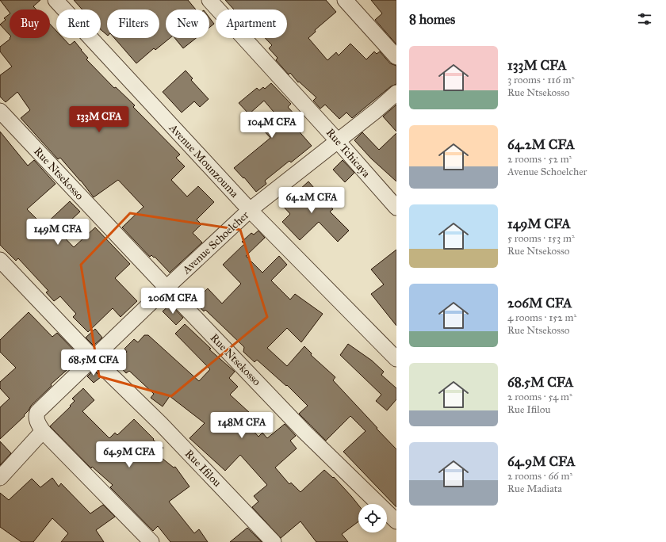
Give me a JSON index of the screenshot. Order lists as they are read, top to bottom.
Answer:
{
  "streets": {
    "street": [
      "Rue Tchicaya",
      "Avenue Mounzouma",
      "Rue Ntsekosso",
      "Avenue Schoelcher",
      "Rue Ifilou"
    ]
  },
  "crossings": [
    ["Rue Tchicaya", "Avenue Schoelcher"],
    ["Avenue Mounzouma", "Avenue Schoelcher"],
    ["Rue Ntsekosso", "Avenue Schoelcher"],
    ["Avenue Schoelcher", "Rue Ifilou"]
  ],
  "page": {
    "heading": "8 homes",
    "chip": [
      "Buy",
      "Rent",
      "Filters",
      "New",
      "Apartment"
    ],
    "list": [
      {
        "name": "133M CFA",
        "note": "3 rooms · 116 m² · Rue Ntsekosso"
      },
      {
        "name": "64.2M CFA",
        "note": "2 rooms · 52 m² · Avenue Schoelcher"
      },
      {
        "name": "149M CFA",
        "note": "5 rooms · 153 m² · Rue Ntsekosso"
      },
      {
        "name": "206M CFA",
        "note": "4 rooms · 152 m² · Rue Ntsekosso"
      },
      {
        "name": "68.5M CFA",
        "note": "2 rooms · 54 m² · Rue Ifilou"
      },
      {
        "name": "64.9M CFA",
        "note": "2 rooms · 66 m² · Rue Madiata"
      }
    ],
    "price": [
      "133M CFA",
      "104M CFA",
      "64.2M CFA",
      "149M CFA",
      "206M CFA",
      "68.5M CFA",
      "148M CFA",
      "64.9M CFA"
    ]
  }
}
